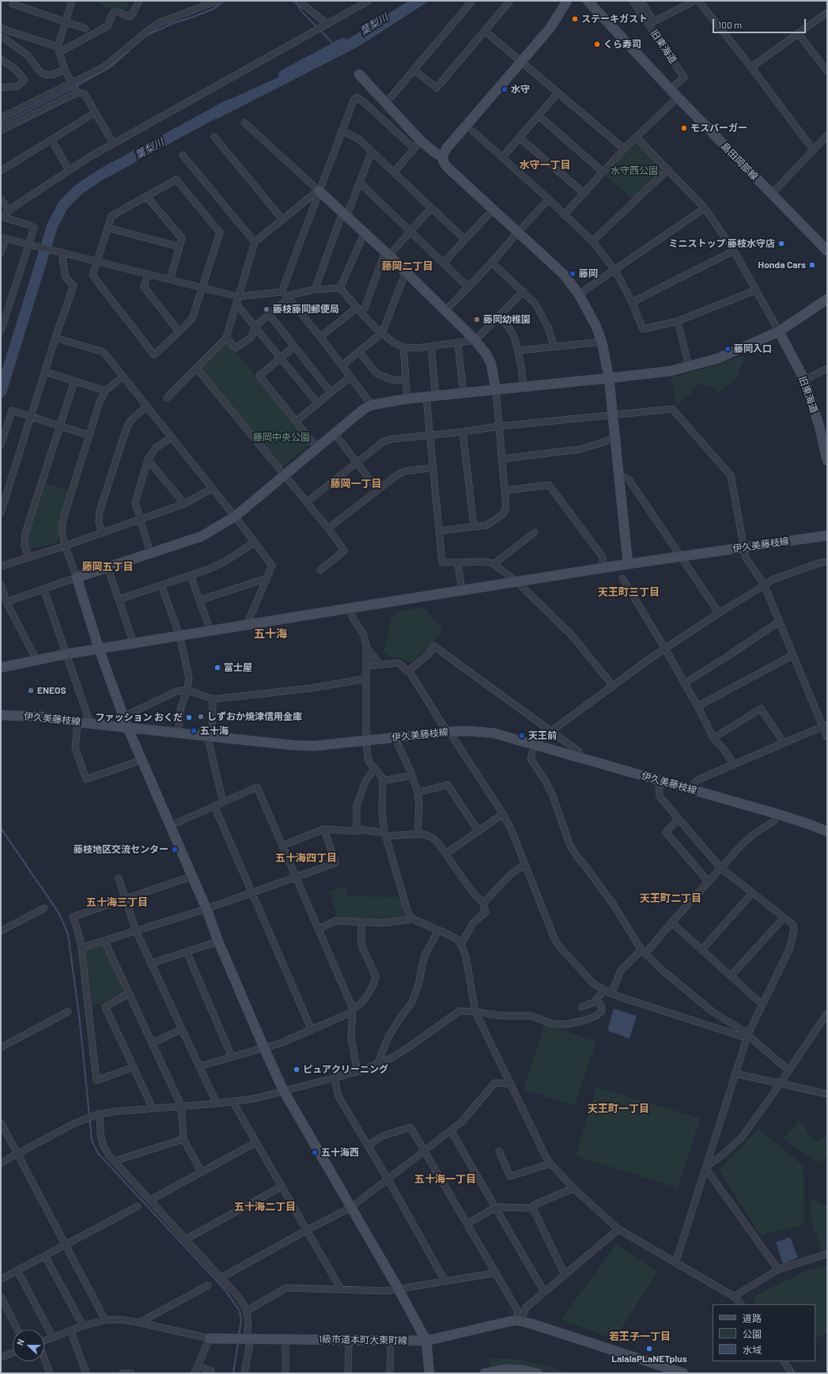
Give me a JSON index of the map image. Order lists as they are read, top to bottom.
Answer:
{
  "streets": {
    "street": [
      "旧東海道",
      "島田岡部線",
      "伊久美藤枝線",
      "1級市道本町大東町線"
    ]
  },
  "crossings": [
    ["旧東海道", "島田岡部線"]
  ],
  "districts": [
    "水守一丁目",
    "藤岡二丁目",
    "藤岡一丁目",
    "藤岡五丁目",
    "天王町三丁目",
    "五十海",
    "五十海四丁目",
    "天王町二丁目",
    "五十海三丁目",
    "天王町一丁目",
    "五十海一丁目",
    "五十海二丁目",
    "若王子一丁目"
  ],
  "water": ["葉梨川"],
  "parks": ["水守西公園", "藤岡中央公園"],
  "places": [
    "ステーキガスト",
    "くら寿司",
    "水守",
    "モスバーガー",
    "ミニストップ 藤枝水守店",
    "Honda Cars",
    "藤岡",
    "藤枝藤岡郵便局",
    "藤岡幼稚園",
    "藤岡入口",
    "富士屋",
    "ENEOS",
    "しずおか焼津信用金庫",
    "ファッション おくだ",
    "五十海",
    "天王前",
    "藤枝地区交流センター",
    "ピュアクリーニング",
    "五十海西",
    "LalalaPLaNETplus"
  ],
  "legend": ["道路", "公園", "水域"],
  "scale_bar": "100 m",
  "north": "left"
}
